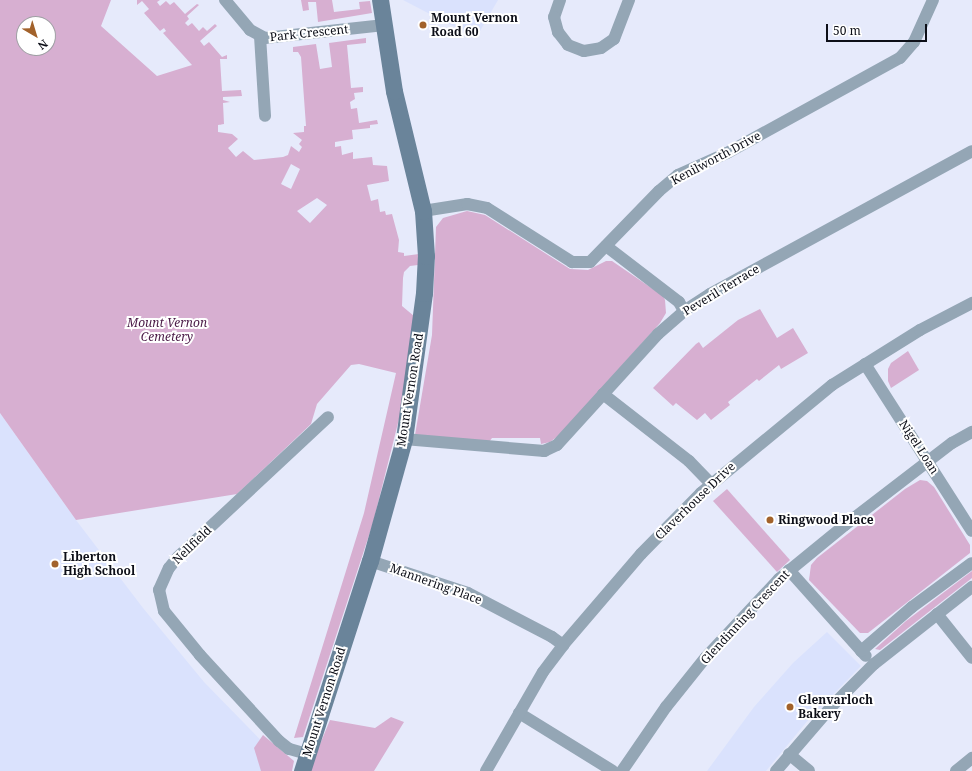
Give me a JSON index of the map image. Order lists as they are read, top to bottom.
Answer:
{
  "streets": {
    "street": [
      "Park Crescent",
      "Kenilworth Drive",
      "Peveril Terrace",
      "Mount Vernon Road",
      "Nigel Loan",
      "Claverhouse Drive",
      "Nellfield",
      "Mannering Place",
      "Glendinning Crescent"
    ]
  },
  "crossings": [
    ["Park Crescent", "Mount Vernon Road"],
    ["Kenilworth Drive", "Mount Vernon Road"],
    ["Peveril Terrace", "Mount Vernon Road"],
    ["Mount Vernon Road", "Nellfield"],
    ["Mount Vernon Road", "Mannering Place"],
    ["Nigel Loan", "Claverhouse Drive"],
    ["Nigel Loan", "Glendinning Crescent"],
    ["Claverhouse Drive", "Mannering Place"]
  ],
  "parks": ["Mount Vernon Cemetery"],
  "places": [
    "Mount Vernon Road 60",
    "Ringwood Place",
    "Liberton High School",
    "Glenvarloch Bakery"
  ],
  "scale_bar": "50 m",
  "north": "bottom right"
}
